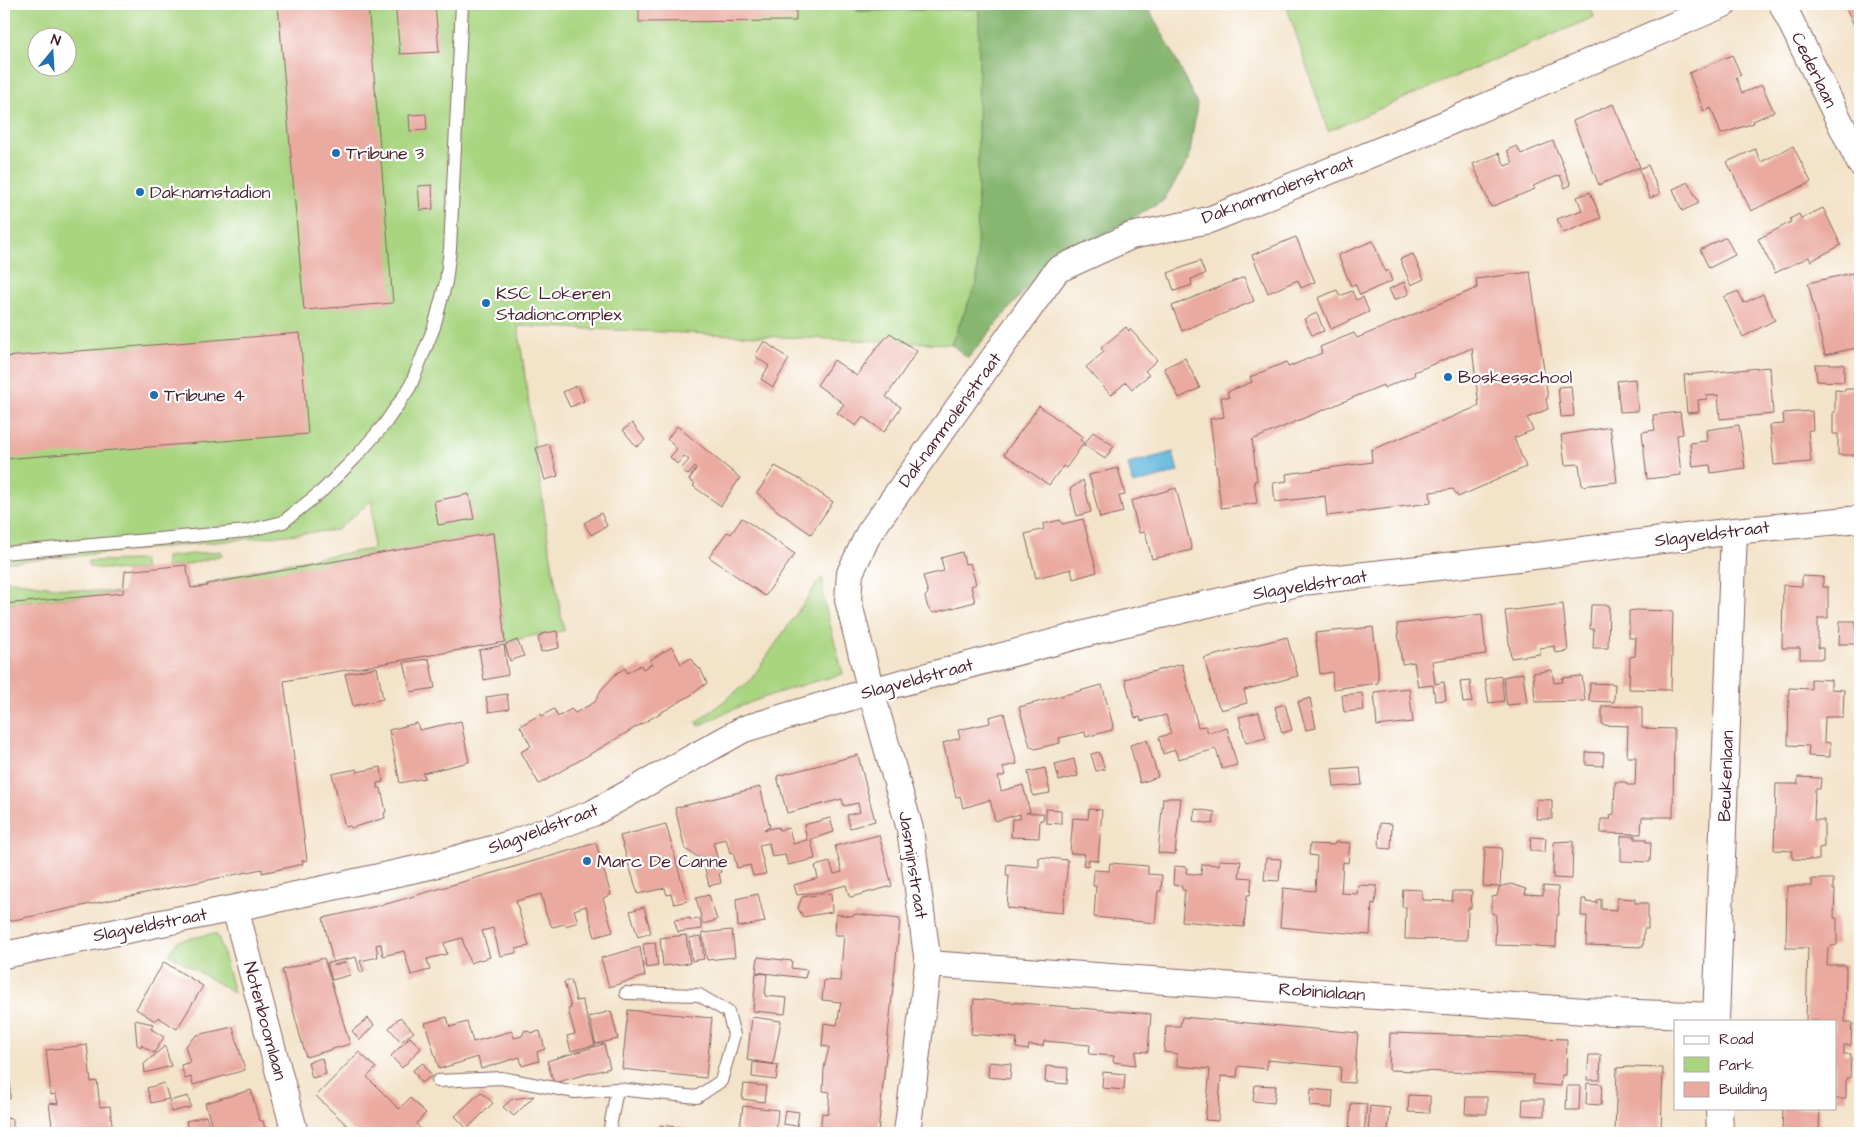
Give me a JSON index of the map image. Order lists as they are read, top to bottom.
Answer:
{
  "streets": {
    "street": [
      "Cederlaan",
      "Daknammolenstraat",
      "Slagveldstraat",
      "Beukenlaan",
      "Jasmijnstraat",
      "Robinialaan",
      "Notenboomlaan"
    ]
  },
  "crossings": [
    ["Daknammolenstraat", "Jasmijnstraat"],
    ["Slagveldstraat", "Beukenlaan"],
    ["Slagveldstraat", "Jasmijnstraat"],
    ["Slagveldstraat", "Notenboomlaan"],
    ["Beukenlaan", "Robinialaan"],
    ["Jasmijnstraat", "Robinialaan"]
  ],
  "places": [
    "Tribune 3",
    "Daknamstadion",
    "KSC Lokeren Stadioncomplex",
    "Boskesschool",
    "Tribune 4",
    "Marc De Canne"
  ],
  "legend": ["Road", "Park", "Building"],
  "north": "top"
}
